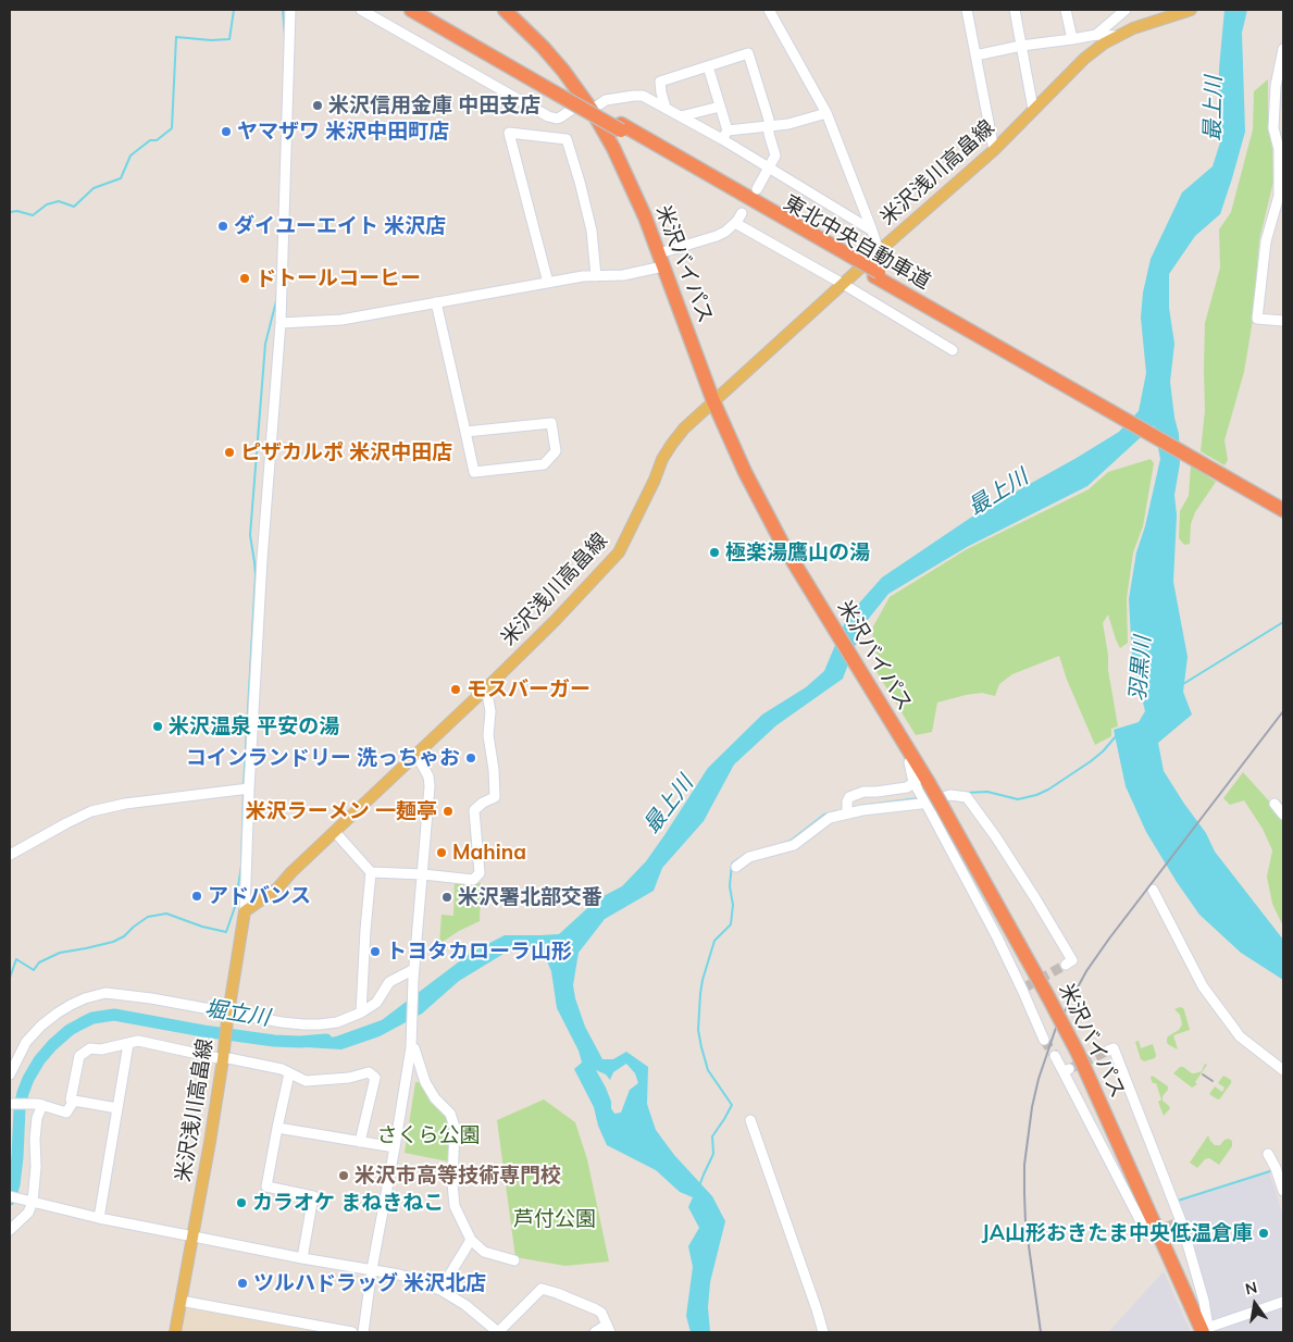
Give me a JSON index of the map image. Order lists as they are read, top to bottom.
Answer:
{
  "streets": {
    "highway": ["東北中央自動車道", "米沢バイパス"],
    "main road": ["米沢浅川高畠線"]
  },
  "crossings": [
    ["米沢浅川高畠線", "米沢バイパス"]
  ],
  "water": ["最上川", "羽黒川", "堀立川"],
  "parks": ["さくら公園", "芦付公園"],
  "places": [
    "米沢信用金庫 中田支店",
    "ヤマザワ 米沢中田町店",
    "ダイユーエイト 米沢店",
    "ドトールコーヒー",
    "ピザカルポ 米沢中田店",
    "極楽湯鷹山の湯",
    "モスバーガー",
    "米沢温泉 平安の湯",
    "コインランドリー 洗っちゃお",
    "米沢ラーメン 一麺亭",
    "Mahina",
    "アドバンス",
    "米沢署北部交番",
    "トヨタカローラ山形",
    "米沢市高等技術専門校",
    "カラオケ まねきねこ",
    "JA山形おきたま中央低温倉庫",
    "ツルハドラッグ 米沢北店"
  ],
  "north": "top"
}
